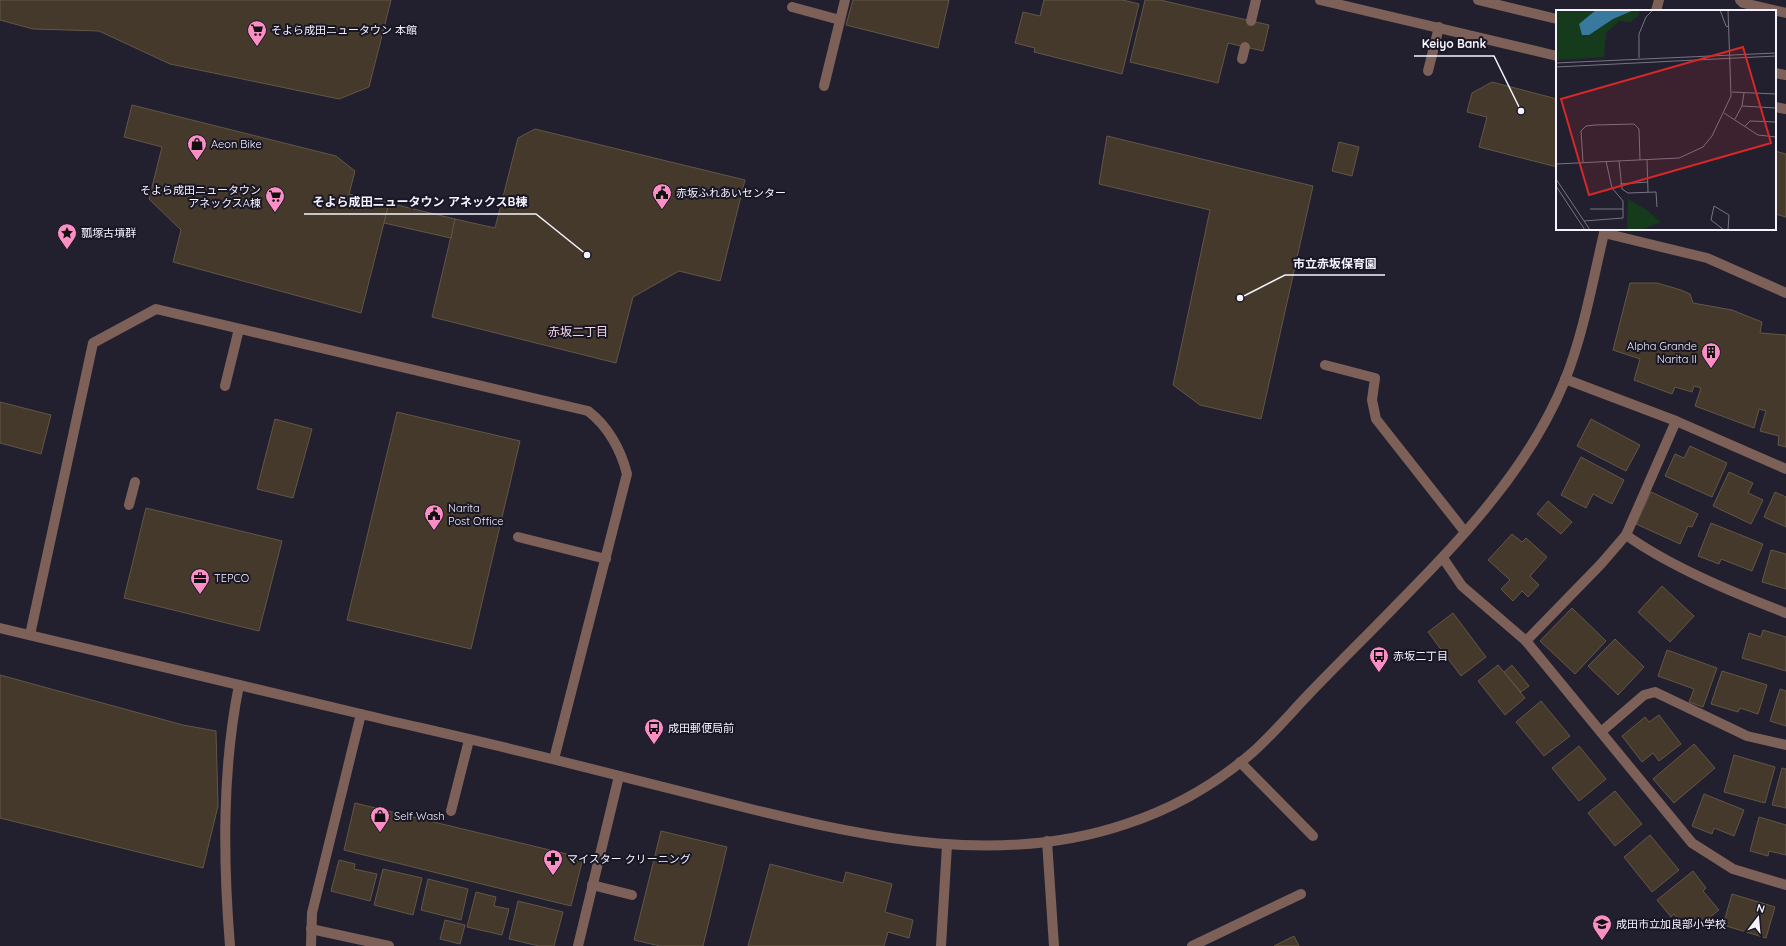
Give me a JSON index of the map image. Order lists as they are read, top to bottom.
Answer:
{
  "districts": ["赤坂二丁目"],
  "places": {
    "supermarket": ["そよら成田ニュータウン 本館", "そよら成田ニュータウン アネックスA棟"],
    "other": ["Keiyo Bank", "そよら成田ニュータウン アネックスB棟", "市立赤坂保育園"],
    "shop": ["Aeon Bike", "Self Wash"],
    "public building": ["赤坂ふれあいセンター", "Narita Post Office"],
    "place": ["瓢塚古墳群"],
    "building": ["Alpha Grande Narita II"],
    "office": ["TEPCO"],
    "bus stop": ["赤坂二丁目", "成田郵便局前"],
    "pharmacy": ["マイスター クリーニング"],
    "school or university": ["成田市立加良部小学校"]
  },
  "north": "top"
}
